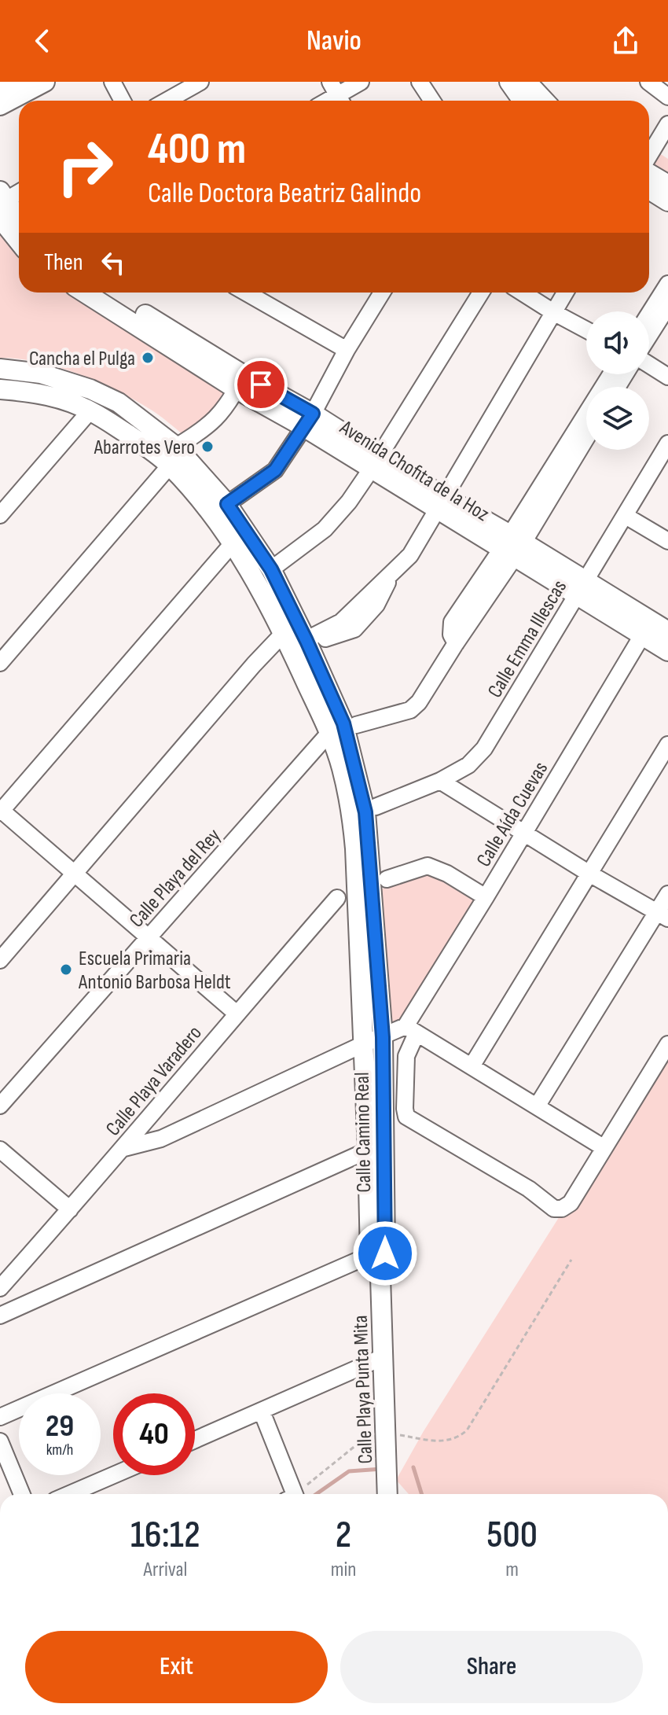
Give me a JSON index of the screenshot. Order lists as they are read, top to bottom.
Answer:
{
  "streets": {
    "street": [
      "Avenida Chofita de la Hoz",
      "Calle Emma Illescas",
      "Calle Aída Cuevas",
      "Calle Playa del Rey",
      "Calle Playa Varadero",
      "Calle Camino Real",
      "Calle Playa Punta Mita"
    ]
  },
  "crossings": [
    ["Avenida Chofita de la Hoz", "Calle Emma Illescas"],
    ["Avenida Chofita de la Hoz", "Calle Aída Cuevas"],
    ["Calle Playa del Rey", "Calle Camino Real"],
    ["Calle Camino Real", "Calle Playa Punta Mita"]
  ],
  "places": ["Cancha el Pulga", "Abarrotes Vero", "Escuela Primaria Antonio Barbosa Heldt"],
  "page": {
    "header": "Navio",
    "turn": ["400 m", "Calle Doctora Beatriz Galindo"],
    "then": "Then",
    "speed": "29 km/h",
    "limit": "40",
    "eta": [
      "16:12",
      "Arrival",
      "2",
      "min",
      "500",
      "m"
    ],
    "buttons": ["Exit", "Share"]
  }
}
